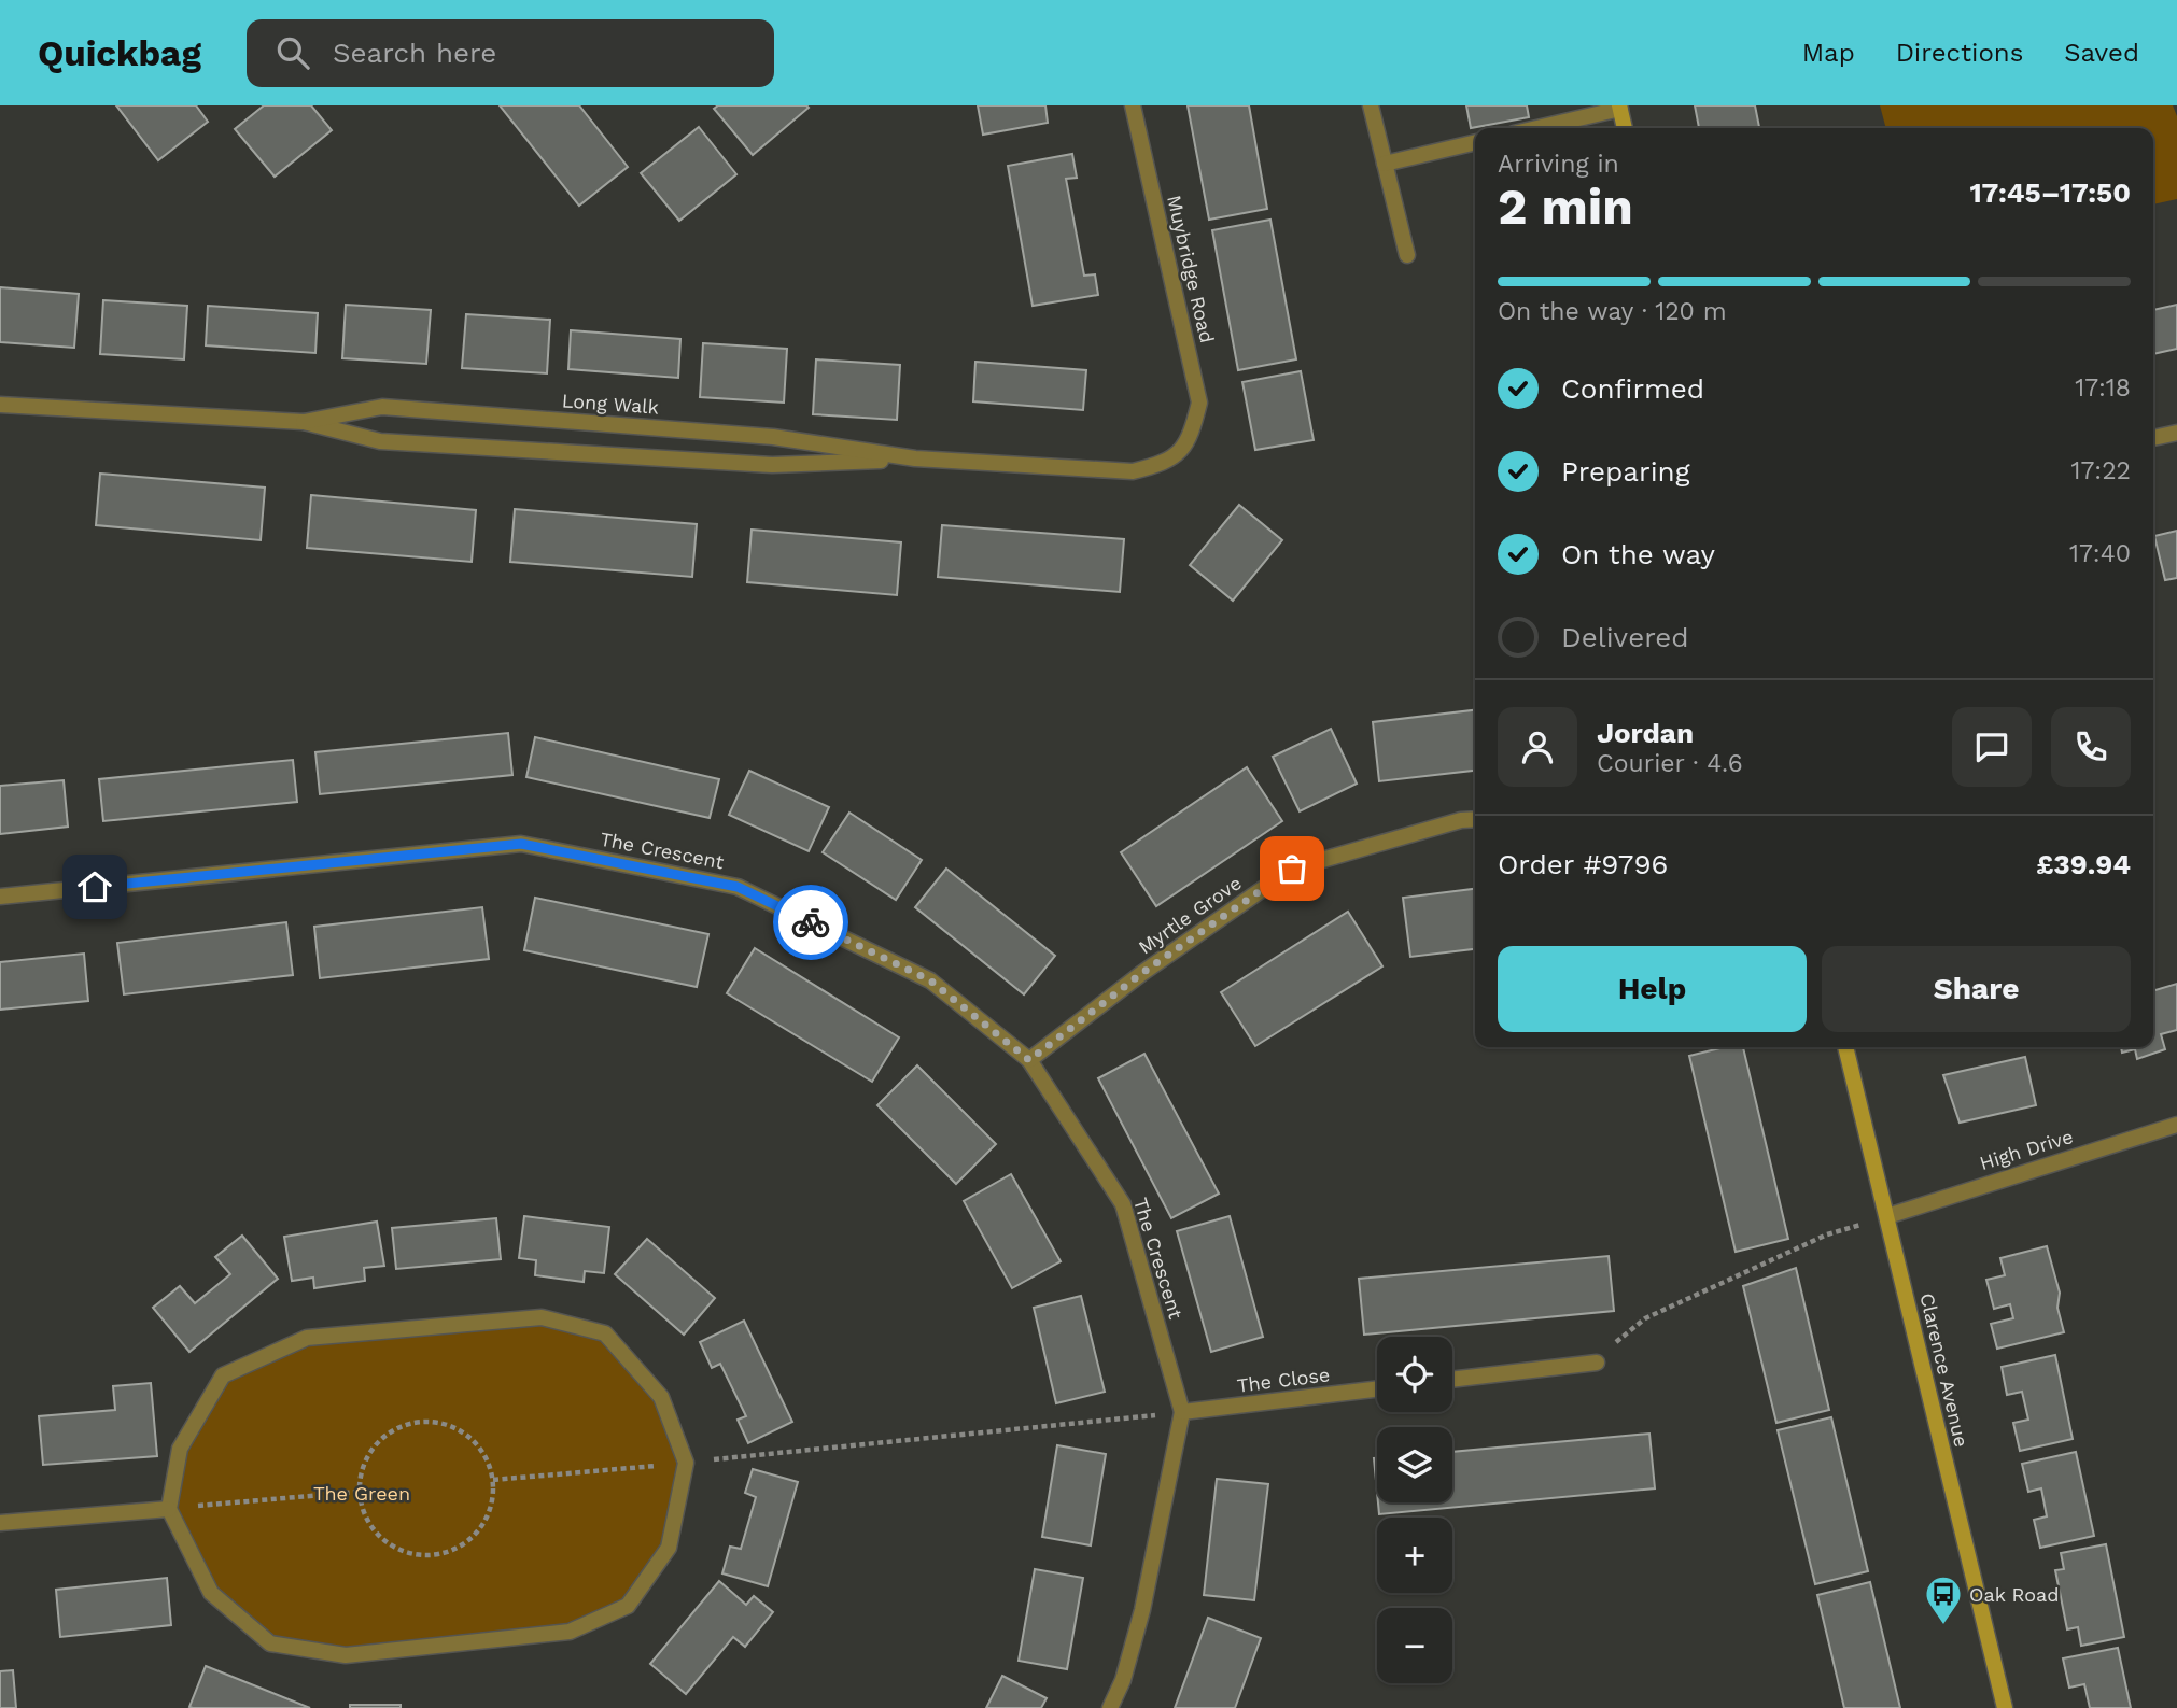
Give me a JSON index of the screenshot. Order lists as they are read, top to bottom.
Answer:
{
  "streets": {
    "street": [
      "Muybridge Road",
      "Long Walk",
      "The Crescent",
      "Myrtle Grove",
      "High Drive",
      "Clarence Avenue",
      "The Close"
    ]
  },
  "crossings": [
    ["Muybridge Road", "Long Walk"],
    ["The Crescent", "Myrtle Grove"],
    ["The Crescent", "The Close"],
    ["High Drive", "Clarence Avenue"]
  ],
  "parks": ["The Green"],
  "places": {
    "bus stop": ["Oak Road"]
  },
  "page": {
    "header": "Quickbag",
    "search": "Search here",
    "nav": ["Map", "Directions", "Saved"],
    "heading": ["2 min", "Arriving in", "17:45–17:50"],
    "panel": [
      "Jordan",
      "Courier · 4.6",
      "Order #9796",
      "£39.94"
    ],
    "bar": "On the way · 120 m",
    "list": [
      ["Confirmed", "17:18"],
      ["Preparing", "17:22"],
      ["On the way", "17:40"],
      "Delivered"
    ],
    "buttons": ["Help", "Share"],
    "map_buttons": ["+", "−"]
  }
}
